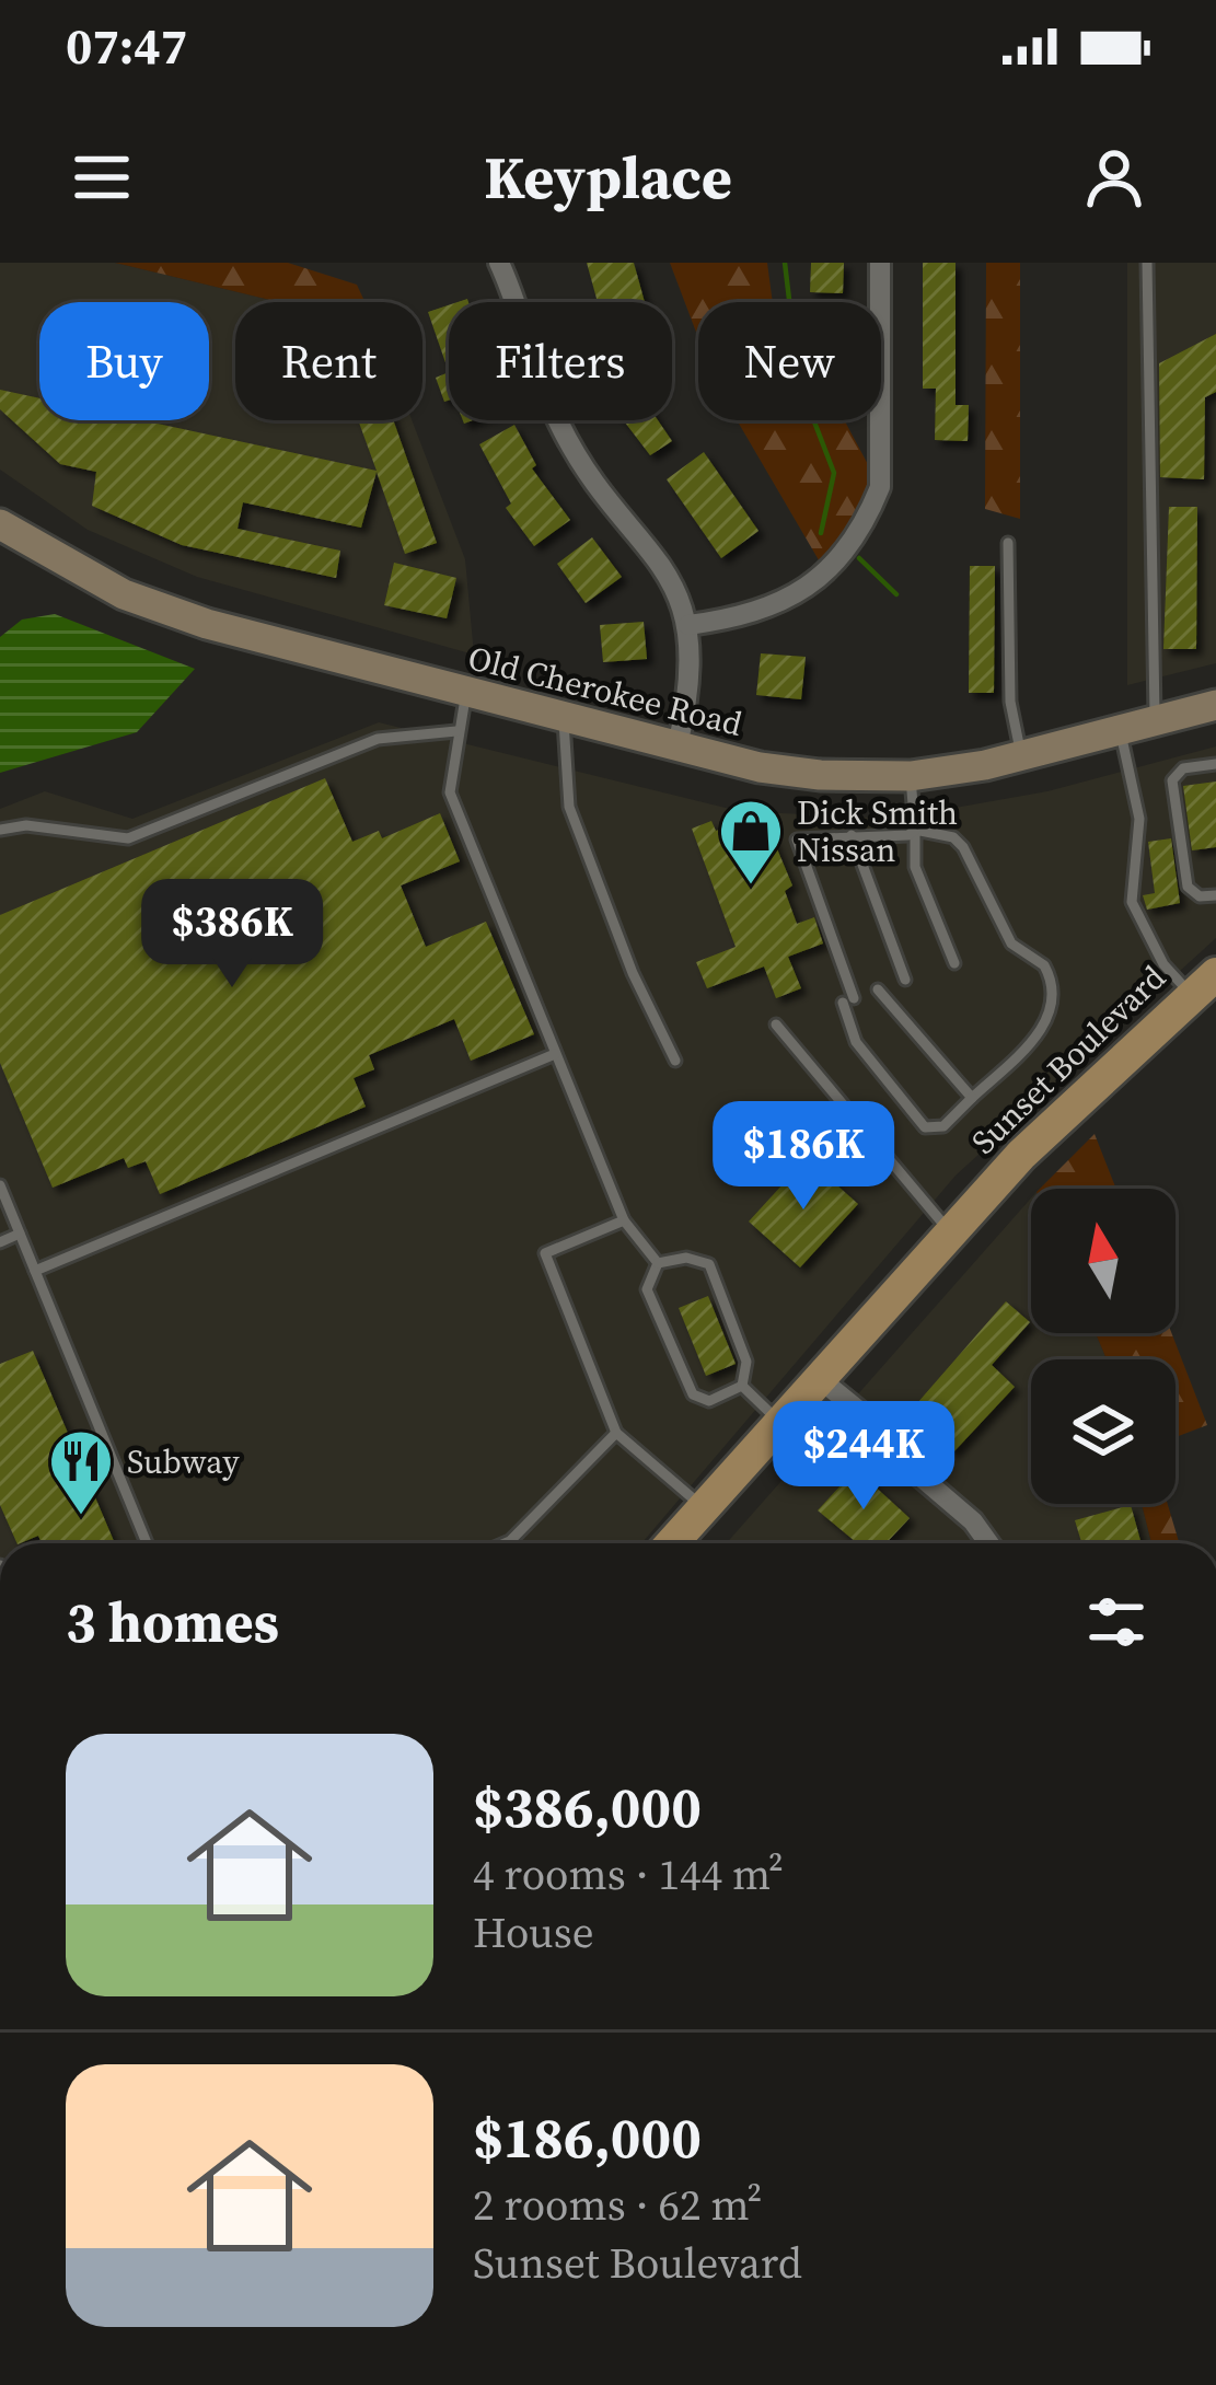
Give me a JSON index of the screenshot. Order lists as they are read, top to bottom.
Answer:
{
  "streets": {
    "main road": ["Sunset Boulevard"],
    "street": ["Old Cherokee Road"]
  },
  "places": {
    "shop": ["Dick Smith Nissan"],
    "restaurant": ["Subway"]
  },
  "north": "top",
  "page": {
    "status": "07:47",
    "header": "Keyplace",
    "chip": [
      "Buy",
      "Rent",
      "Filters",
      "New"
    ],
    "price": ["$386K", "$186K", "$244K"],
    "heading": "3 homes",
    "list": [
      {
        "name": "$386,000",
        "note": "4 rooms · 144 m² · House"
      },
      {
        "name": "$186,000",
        "note": "2 rooms · 62 m² · Sunset Boulevard"
      }
    ]
  }
}
